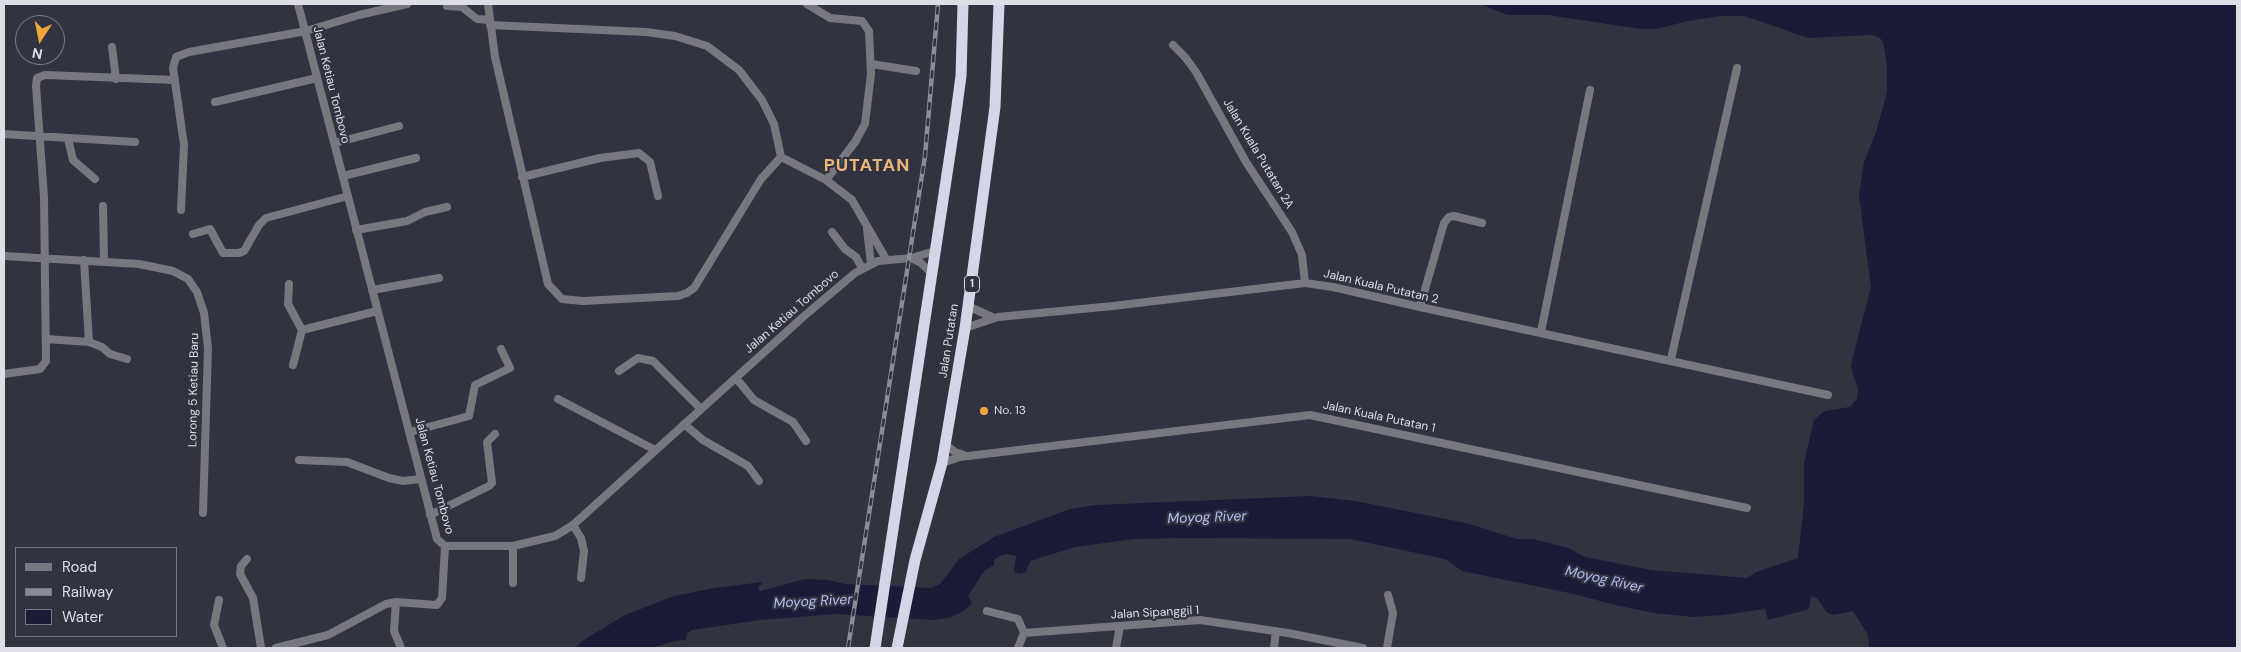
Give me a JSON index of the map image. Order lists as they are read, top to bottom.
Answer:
{
  "streets": {
    "highway": ["1", "Jalan Putatan"],
    "street": [
      "Jalan Ketiau Tombovo",
      "Jalan Kuala Putatan 2A",
      "Jalan Kuala Putatan 2",
      "Lorong 5 Ketiau Baru",
      "Jalan Kuala Putatan 1",
      "Jalan Sipanggil 1"
    ]
  },
  "crossings": [
    ["Jalan Kuala Putatan 2A", "Jalan Kuala Putatan 2"],
    ["Jalan Kuala Putatan 2", "Jalan Putatan"],
    ["Jalan Putatan", "Jalan Kuala Putatan 1"]
  ],
  "districts": ["PUTATAN"],
  "water": ["Moyog River"],
  "places": ["No. 13"],
  "legend": ["Road", "Railway", "Water"],
  "north": "bottom"
}
